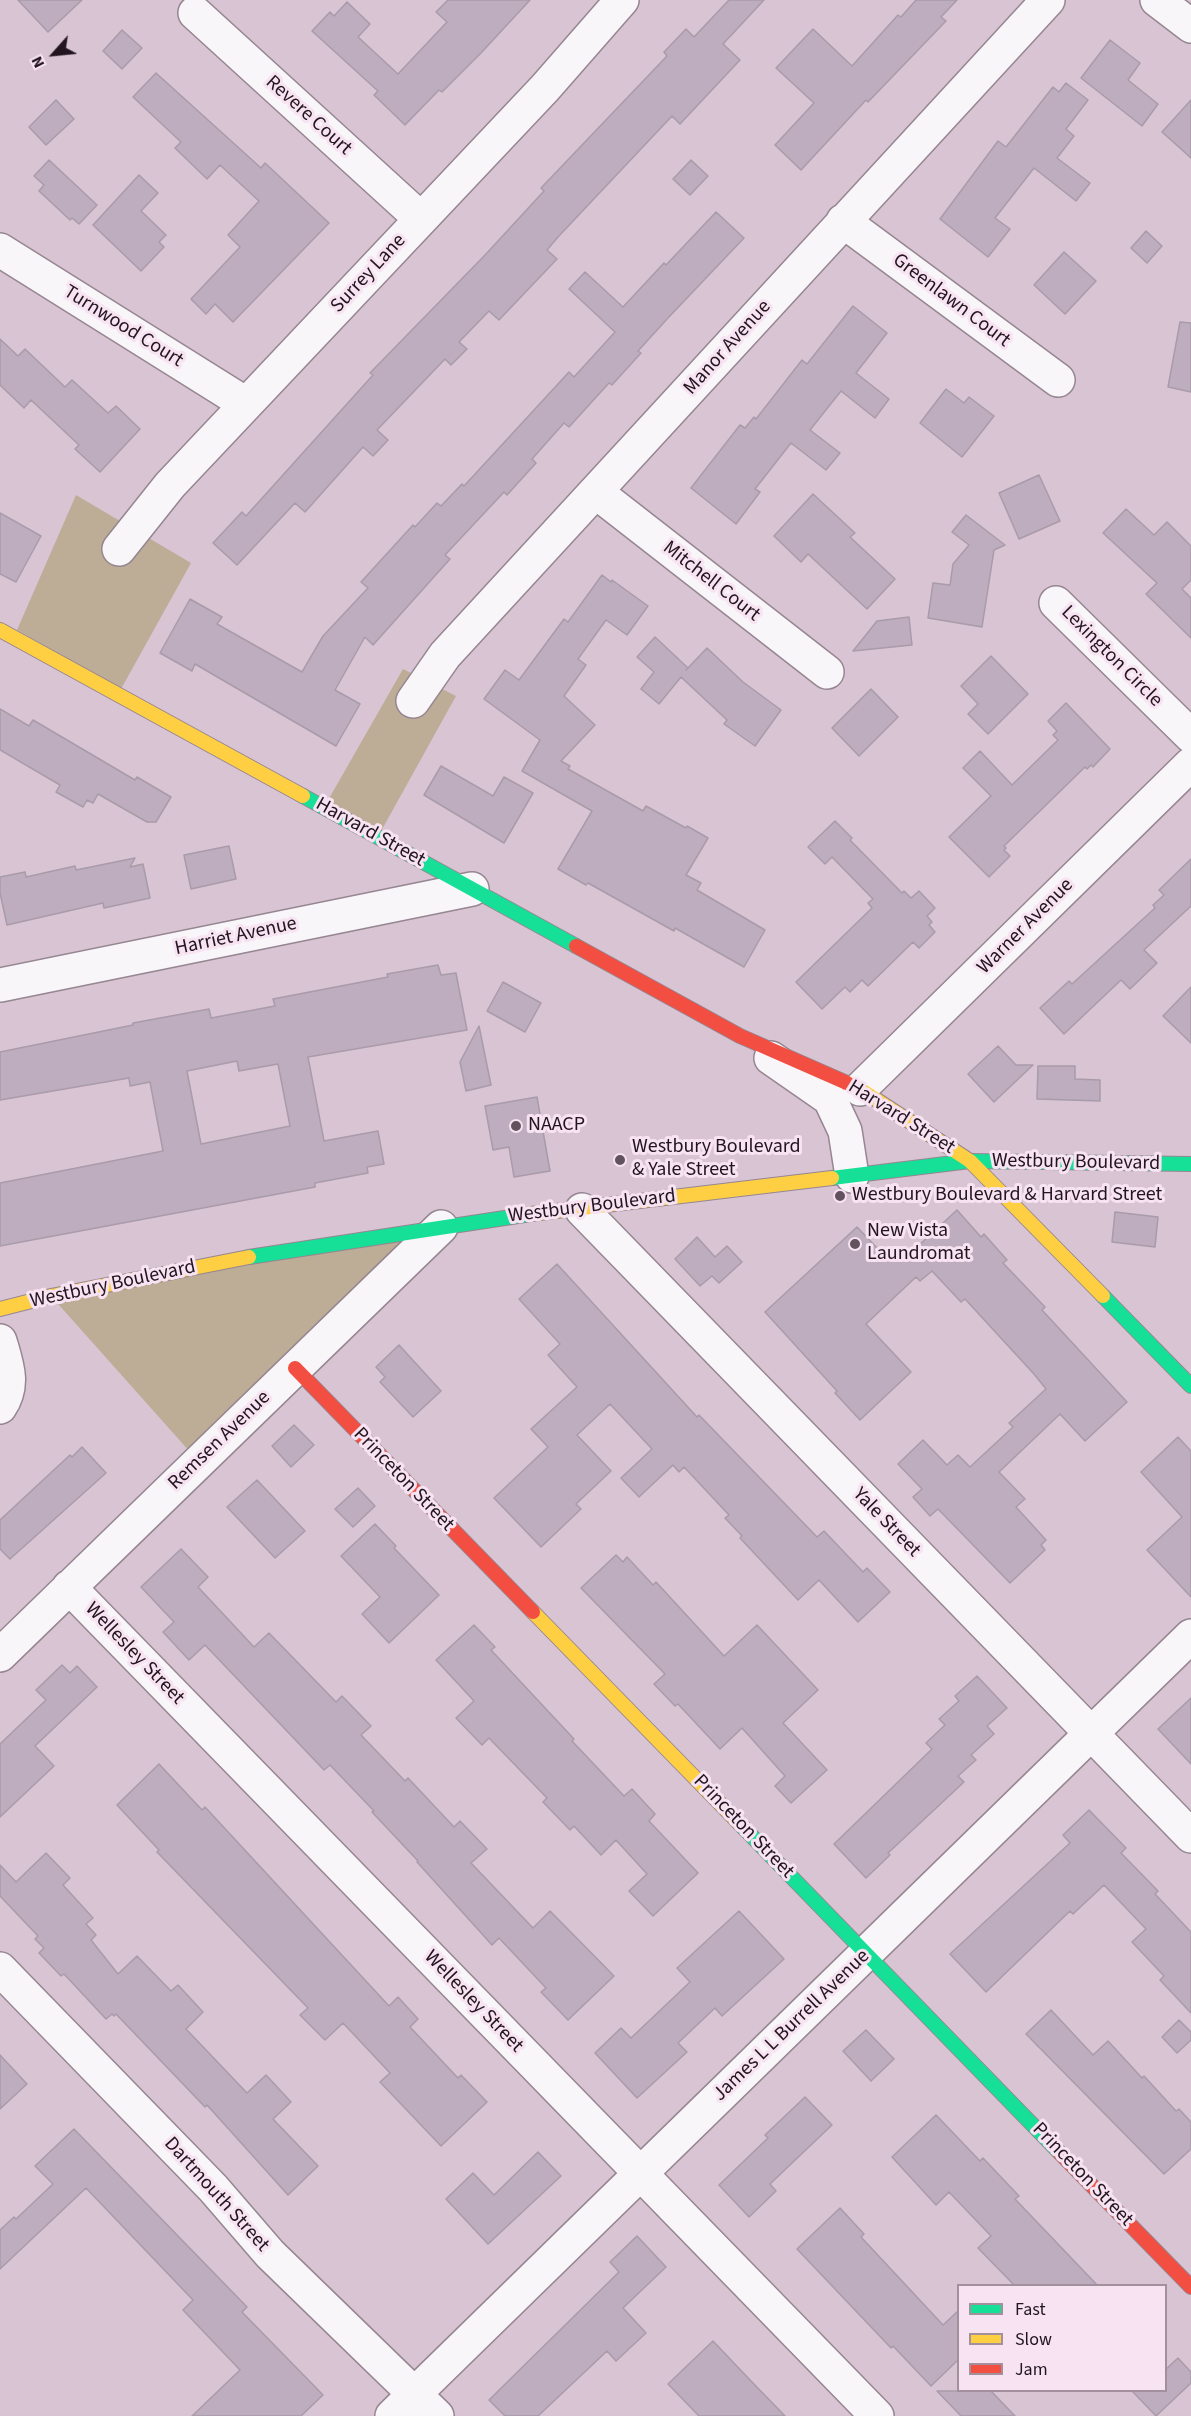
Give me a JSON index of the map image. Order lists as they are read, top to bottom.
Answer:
{
  "streets": {
    "street": [
      "Revere Court",
      "Surrey Lane",
      "Greenlawn Court",
      "Turnwood Court",
      "Manor Avenue",
      "Mitchell Court",
      "Lexington Circle",
      "Harvard Street",
      "Warner Avenue",
      "Harriet Avenue",
      "Westbury Boulevard",
      "Remsen Avenue",
      "Princeton Street",
      "Yale Street",
      "Wellesley Street",
      "James L L Burrell Avenue",
      "Dartmouth Street"
    ]
  },
  "crossings": [
    ["Revere Court", "Surrey Lane"],
    ["Surrey Lane", "Turnwood Court"],
    ["Greenlawn Court", "Manor Avenue"],
    ["Manor Avenue", "Mitchell Court"],
    ["Harvard Street", "Warner Avenue"],
    ["Harvard Street", "Harriet Avenue"],
    ["Harvard Street", "Westbury Boulevard"],
    ["Westbury Boulevard", "Remsen Avenue"],
    ["Westbury Boulevard", "Yale Street"],
    ["Remsen Avenue", "Princeton Street"],
    ["Remsen Avenue", "Wellesley Street"],
    ["Princeton Street", "James L L Burrell Avenue"],
    ["Yale Street", "James L L Burrell Avenue"],
    ["Wellesley Street", "James L L Burrell Avenue"],
    ["James L L Burrell Avenue", "Dartmouth Street"]
  ],
  "places": [
    "NAACP",
    "Westbury Boulevard & Yale Street",
    "Westbury Boulevard & Harvard Street",
    "New Vista Laundromat"
  ],
  "legend": ["Fast", "Slow", "Jam"],
  "north": "bottom left"
}
